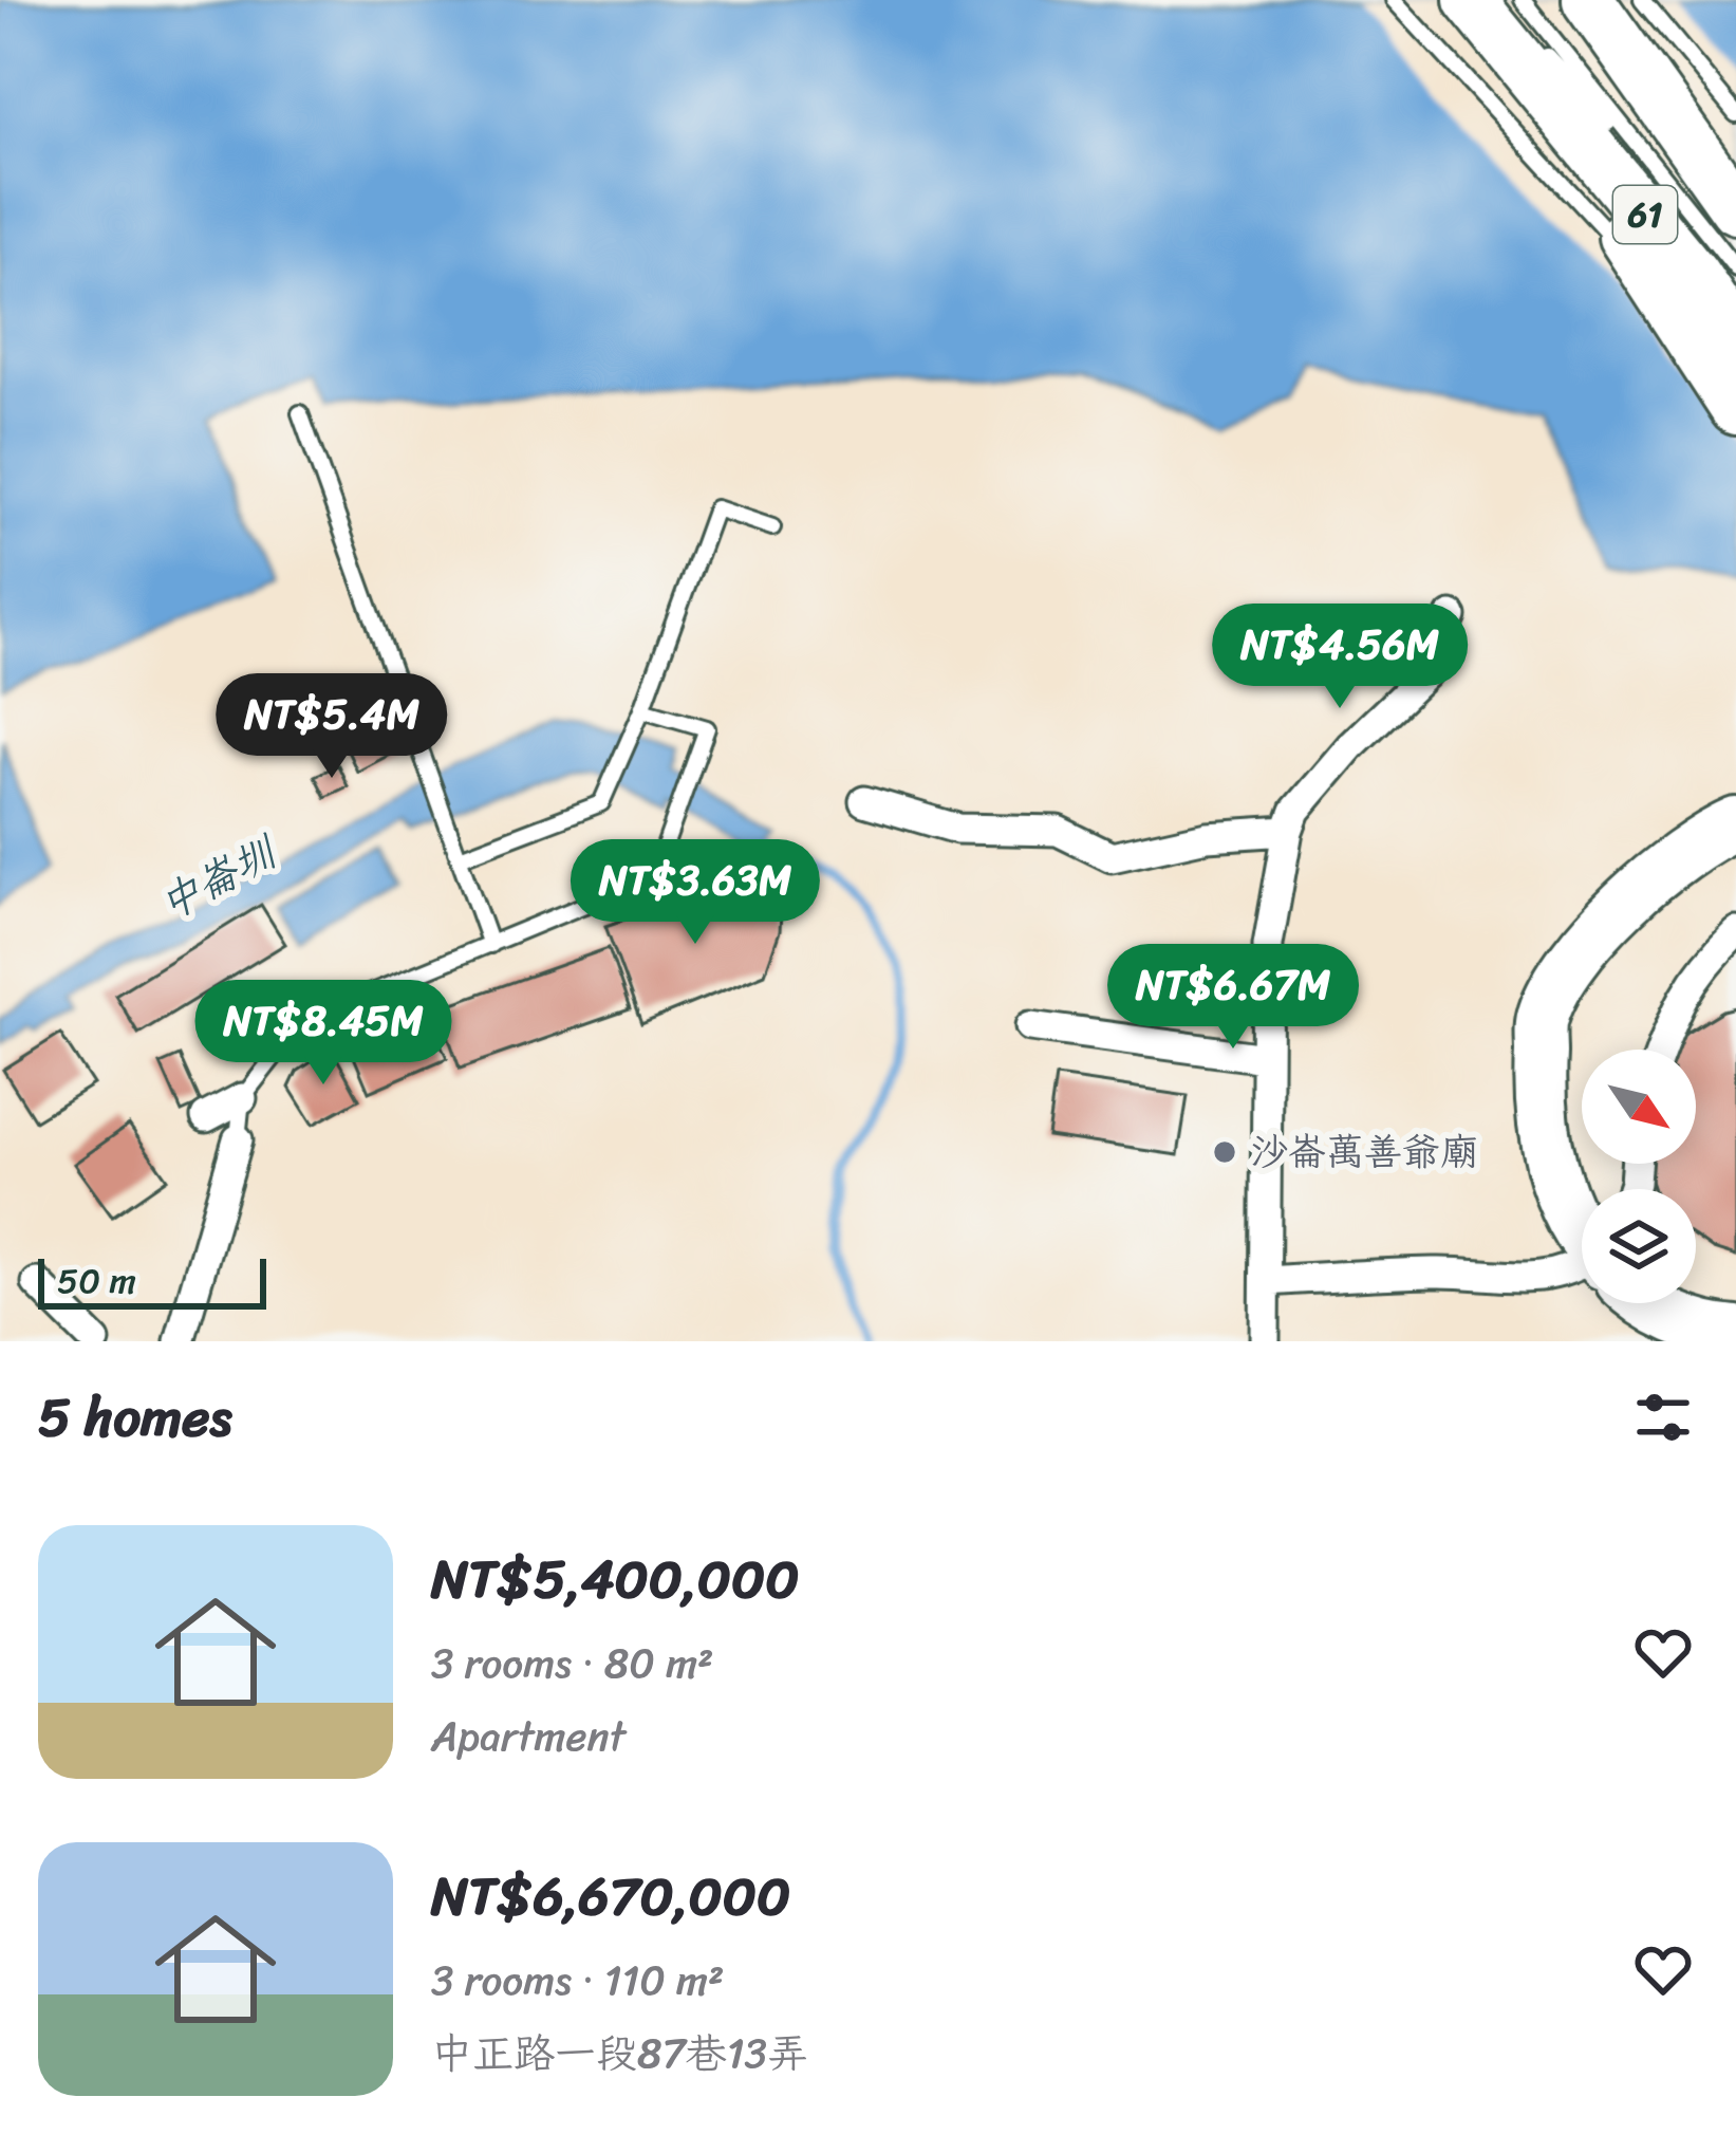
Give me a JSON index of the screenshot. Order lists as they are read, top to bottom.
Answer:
{
  "streets": {
    "highway": ["61"]
  },
  "water": ["中崙圳"],
  "places": ["沙崙萬善爺廟"],
  "scale_bar": "50 m",
  "north": "bottom right",
  "page": {
    "price": [
      "NT$4.56M",
      "NT$5.4M",
      "NT$3.63M",
      "NT$6.67M",
      "NT$8.45M"
    ],
    "scale": "50 m",
    "heading": "5 homes",
    "list": [
      {
        "name": "NT$5,400,000",
        "note": "3 rooms · 80 m² · Apartment"
      },
      {
        "name": "NT$6,670,000",
        "note": "3 rooms · 110 m² · 中正路一段87巷13弄"
      }
    ]
  }
}
